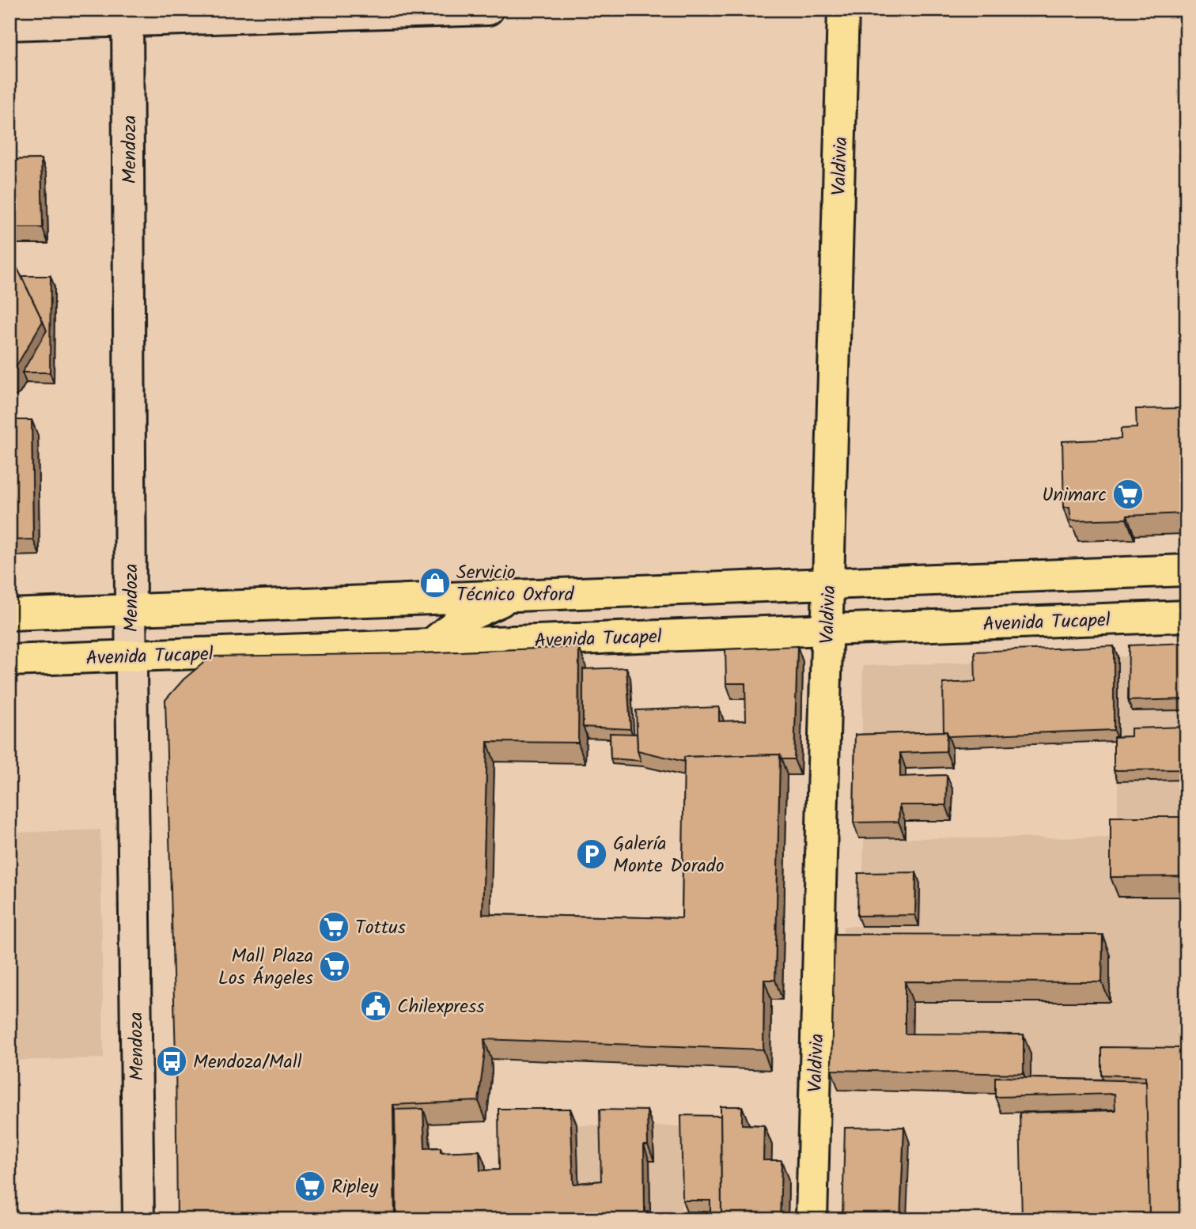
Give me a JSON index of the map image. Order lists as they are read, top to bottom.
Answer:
{
  "streets": {
    "main road": ["Mendoza", "Valdivia", "Avenida Tucapel"]
  },
  "crossings": [
    ["Mendoza", "Avenida Tucapel"],
    ["Valdivia", "Avenida Tucapel"]
  ],
  "places": {
    "supermarket": [
      "Unimarc",
      "Tottus",
      "Mall Plaza Los Ángeles",
      "Ripley"
    ],
    "shop": ["Servicio Técnico Oxford"],
    "parking": ["Galería Monte Dorado"],
    "public building": ["Chilexpress"],
    "bus stop": ["Mendoza/Mall"]
  }
}
